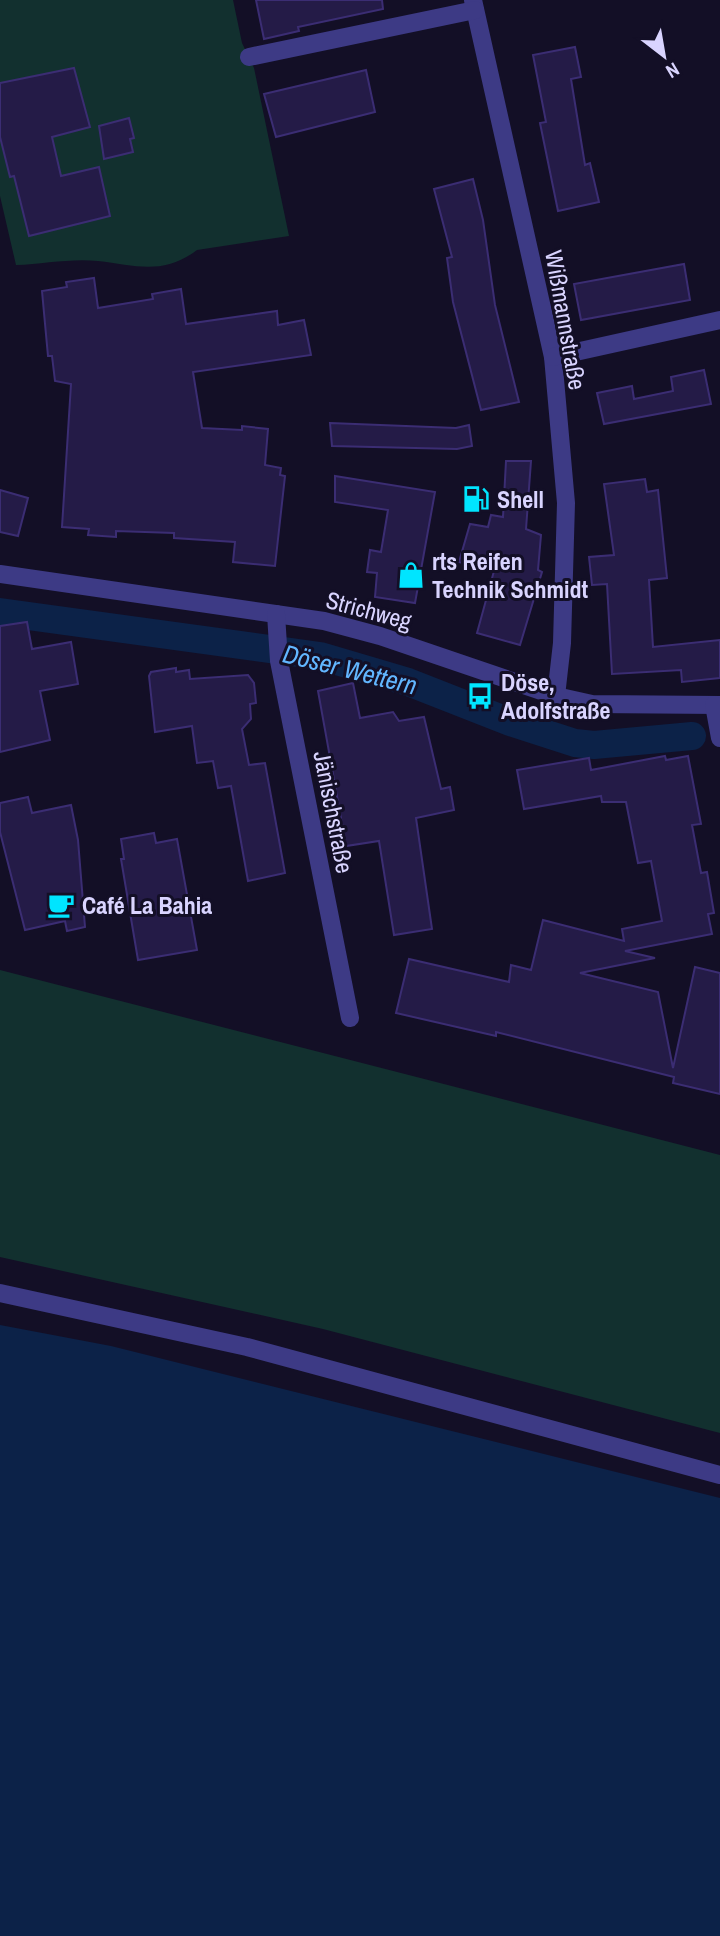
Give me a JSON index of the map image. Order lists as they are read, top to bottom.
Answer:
{
  "streets": {
    "street": ["Wißmannstraße", "Strichweg", "Jänischstraße"]
  },
  "crossings": [
    ["Wißmannstraße", "Strichweg"],
    ["Strichweg", "Jänischstraße"]
  ],
  "water": ["Döser Wettern"],
  "places": {
    "fuel station": ["Shell"],
    "shop": ["rts Reifen Technik Schmidt"],
    "bus stop": ["Döse, Adolfstraße"],
    "cafe": ["Café La Bahia"]
  },
  "north": "bottom right"
}
